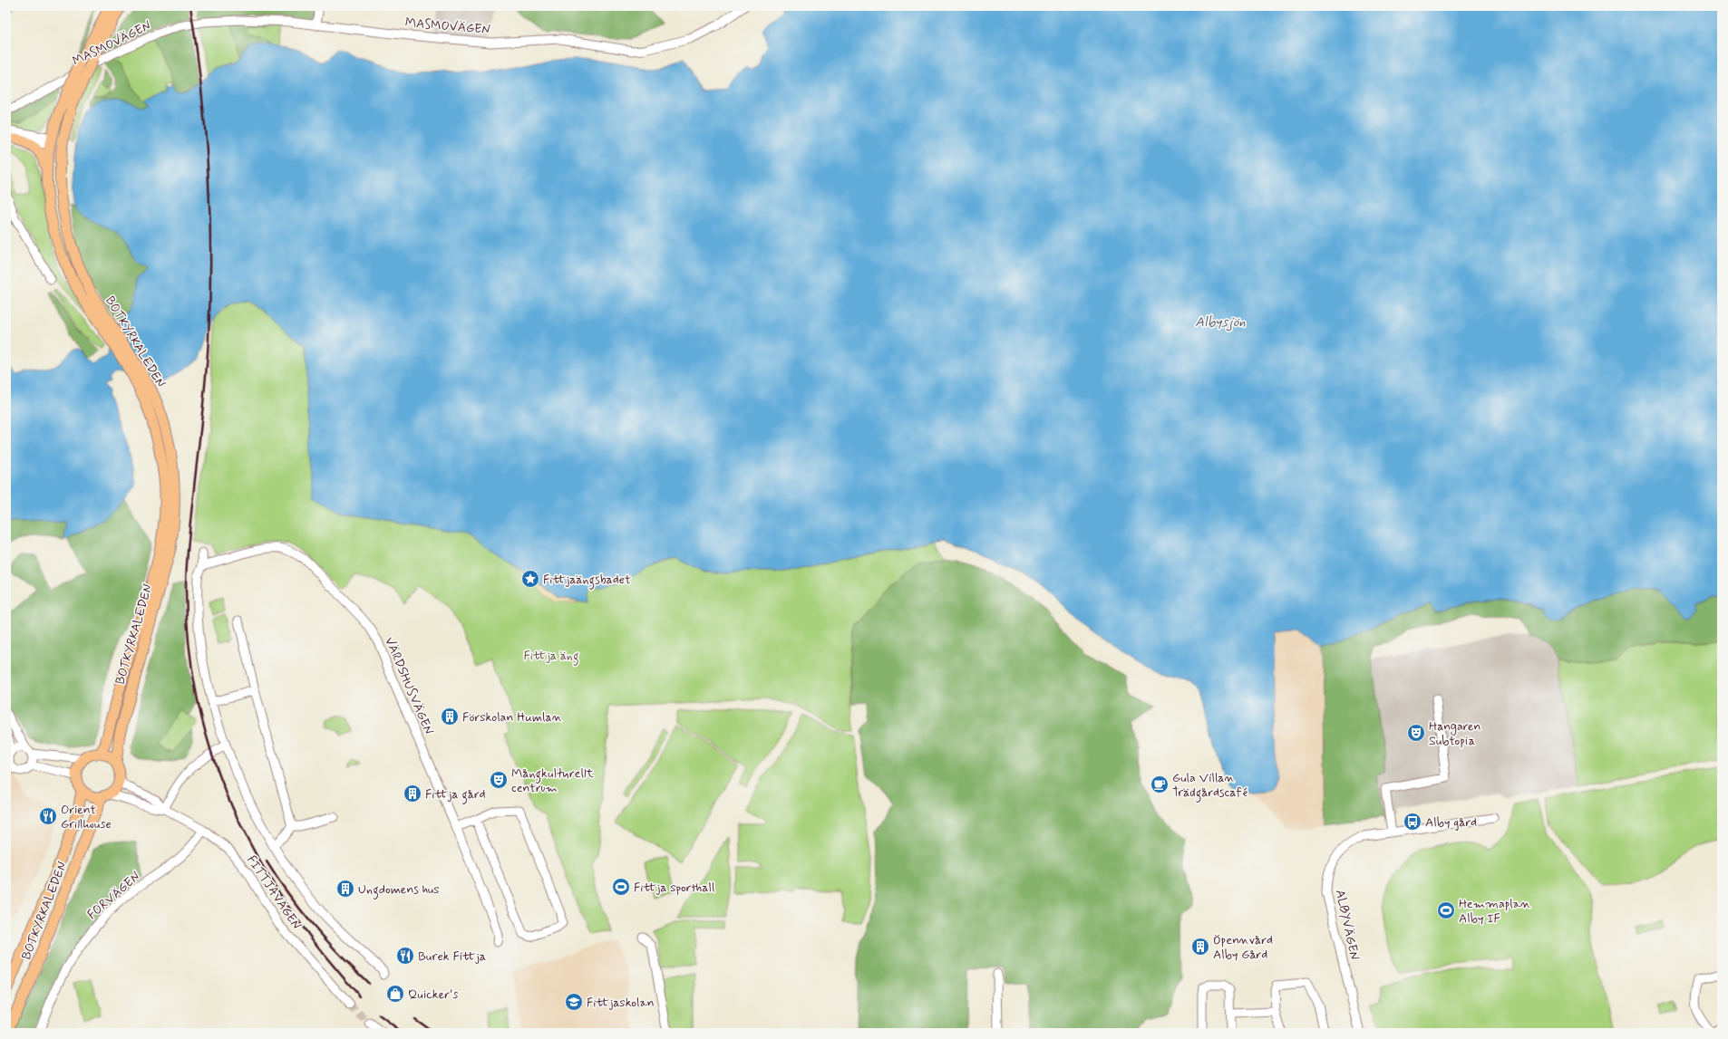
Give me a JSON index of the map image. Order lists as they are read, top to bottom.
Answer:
{
  "streets": {
    "main road": ["BOTKYRKALEDEN"],
    "street": [
      "MASMOVÄGEN",
      "VÄRDSHUSVÄGEN",
      "FITTJAVÄGEN",
      "FORVÄGEN",
      "ALBYVÄGEN"
    ]
  },
  "crossings": [
    ["BOTKYRKALEDEN", "FITTJAVÄGEN"],
    ["FITTJAVÄGEN", "FORVÄGEN"]
  ],
  "water": ["Albysjön"],
  "parks": ["Fittja äng"],
  "places": {
    "place": ["Fittjaängsbadet"],
    "building": [
      "Förskolan Humlan",
      "Fittja gård",
      "Ungdomens hus",
      "Öpennvård Alby Gård"
    ],
    "theatre": ["Hangaren Subtopia", "Mångkulturellt centrum"],
    "cafe": ["Gula Villan Trädgårdscafé"],
    "restaurant": ["Orient Grillhouse", "Burek Fittja"],
    "bus stop": ["Alby gård"],
    "sports": ["Fittja sporthall", "Hemmaplan Alby IF"],
    "shop": ["Quicker's"],
    "school or university": ["Fittjaskolan"]
  }
}
